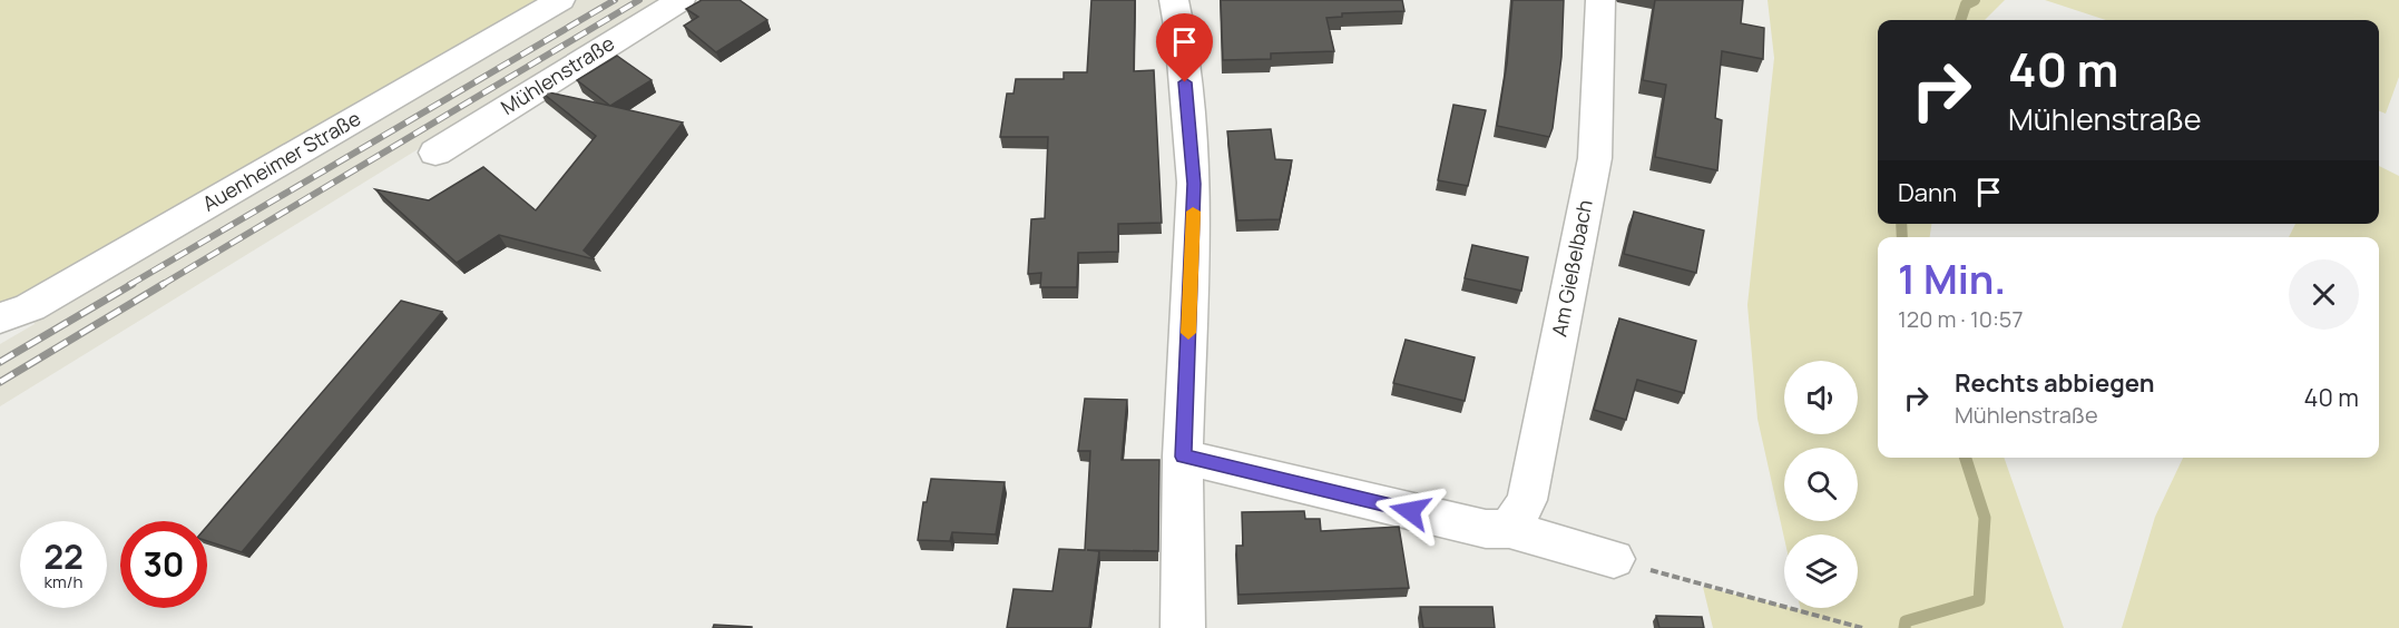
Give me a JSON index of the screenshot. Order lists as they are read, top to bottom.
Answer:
{
  "streets": {
    "street": ["Mühlenstraße", "Auenheimer Straße", "Am Gießelbach"]
  },
  "page": {
    "turn": ["40 m", "Mühlenstraße"],
    "then": "Dann",
    "heading": ["1 Min.", "120 m · 10:57"],
    "list": [
      {
        "name": "Rechts abbiegen",
        "note": "Mühlenstraße",
        "value": "40 m"
      }
    ],
    "speed": "22 km/h",
    "limit": "30"
  }
}
